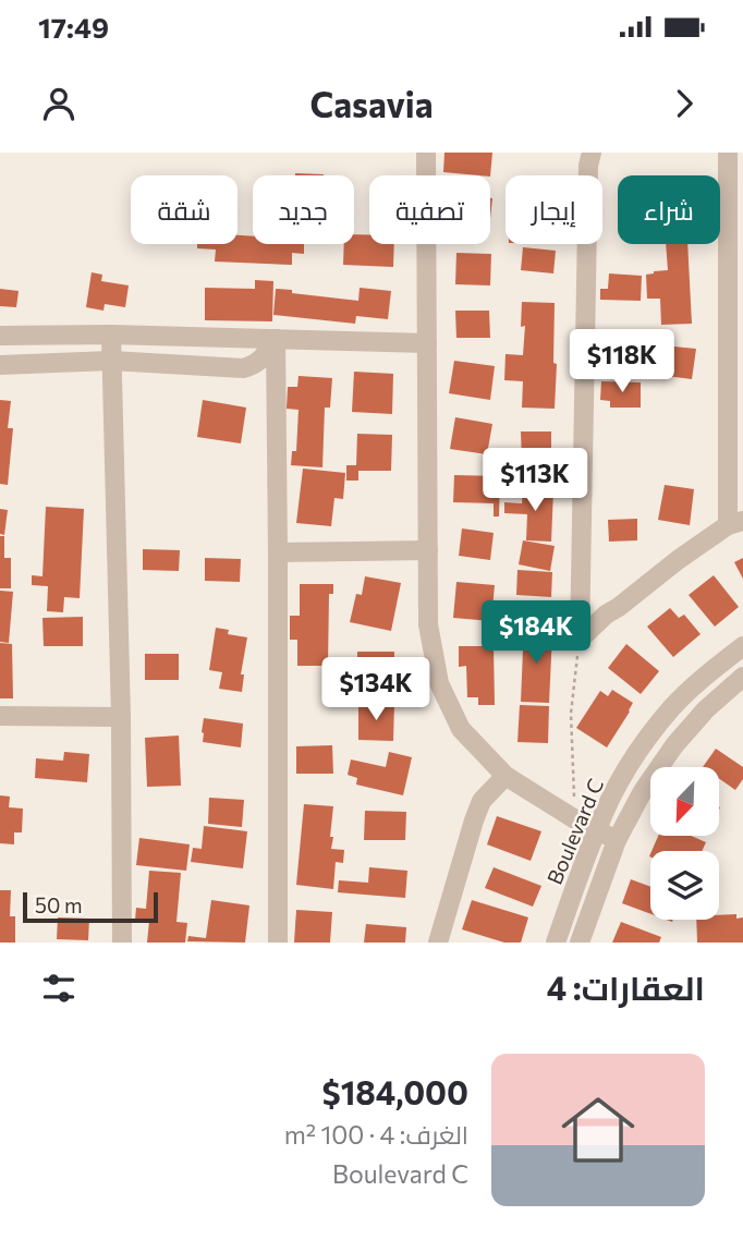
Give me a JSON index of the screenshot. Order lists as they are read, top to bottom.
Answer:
{
  "streets": {
    "street": ["Boulevard C"]
  },
  "scale_bar": "50 m",
  "north": "bottom left",
  "page": {
    "status": "17:49",
    "header": "Casavia",
    "chip": [
      "شراء",
      "إيجار",
      "تصفية",
      "جديد",
      "شقة"
    ],
    "price": [
      "$118K",
      "$113K",
      "$184K",
      "$134K"
    ],
    "scale": "50 m",
    "heading": "العقارات: 4",
    "list": [
      {
        "name": "$184,000",
        "note": "الغرف: 4 · 100 m² · Boulevard C"
      }
    ]
  }
}
